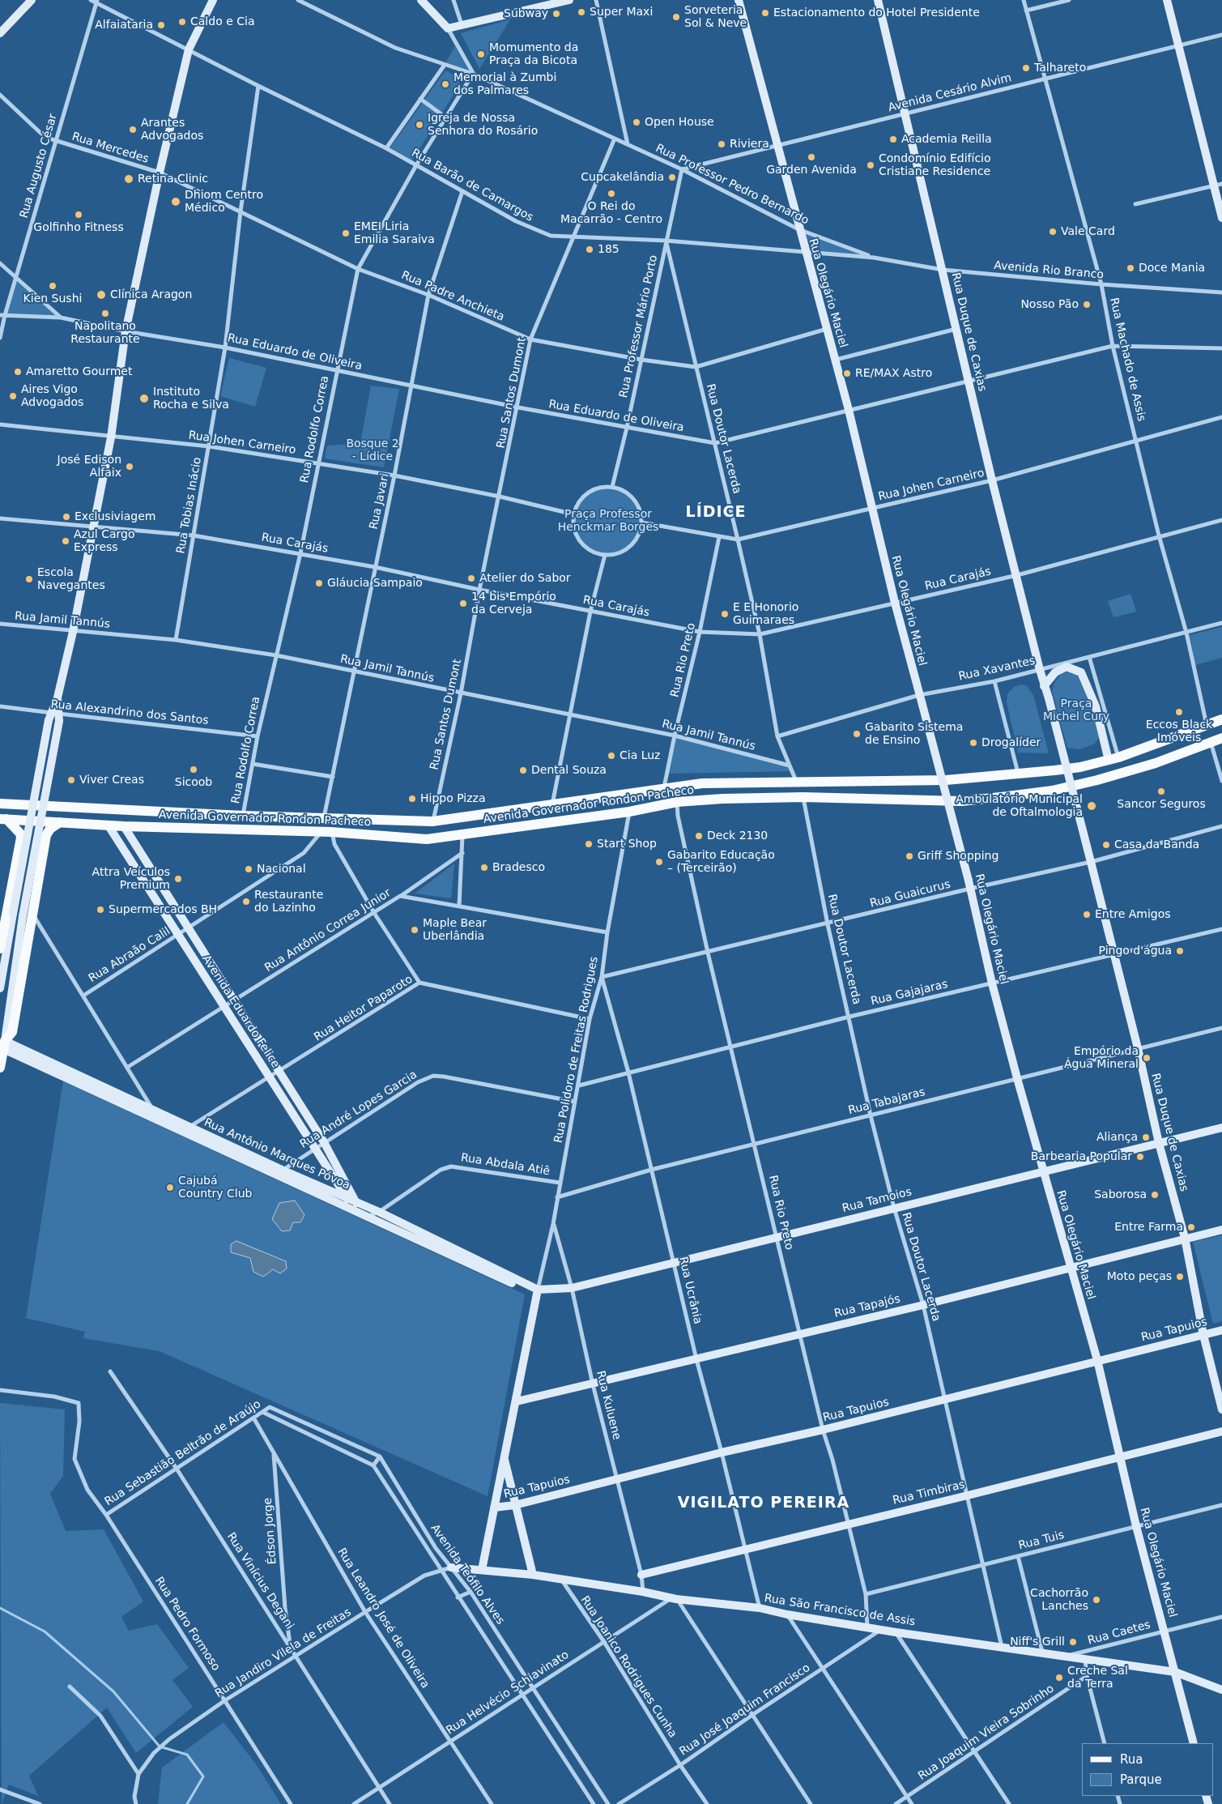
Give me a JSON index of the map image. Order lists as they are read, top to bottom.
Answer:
{
  "streets": {
    "main road": ["Avenida Governador Rondon Pacheco"],
    "street": [
      "Avenida Cesário Alvim",
      "Rua Mercedes",
      "Rua Augusto César",
      "Rua Professor Pedro Bernardo",
      "Rua Barão de Camargos",
      "Avenida Rio Branco",
      "Rua Olegário Maciel",
      "Rua Padre Anchieta",
      "Rua Professor Mário Porto",
      "Rua Duque de Caxias",
      "Rua Eduardo de Oliveira",
      "Rua Machado de Assis",
      "Rua Santos Dumont",
      "Rua Rodolfo Correa",
      "Rua Doutor Lacerda",
      "Rua Johen Carneiro",
      "Rua Javari",
      "Rua Tobias Inácio",
      "Rua Carajás",
      "Rua Jamil Tannús",
      "Rua Rio Preto",
      "Rua Xavantes",
      "Rua Alexandrino dos Santos",
      "Rua Guaicurus",
      "Rua Antônio Correa Junior",
      "Rua Abraão Calil",
      "Rua Gajajaras",
      "Rua Heitor Paparoto",
      "Avenida Eduardo Felice",
      "Rua Polidoro de Freitas Rodrigues",
      "Rua Tabajaras",
      "Rua André Lopes Garcia",
      "Rua Antônio Marques Póvoa",
      "Rua Abdala Atiê",
      "Rua Tamoios",
      "Rua Ucrânia",
      "Rua Tapajós",
      "Rua Tapuios",
      "Rua Kuluene",
      "Rua Sebastião Beltrão de Araújo",
      "Rua Timbiras",
      "Édson Jorge",
      "Rua Tuis",
      "Avenida Teófilo Alves",
      "Rua Vinícius Degani",
      "Rua São Francisco de Assis",
      "Rua Leandro José de Oliveira",
      "Rua Pedro Formoso",
      "Rua Caetes",
      "Rua Jandiro Vilela de Freitas",
      "Rua Joanico Rodrigues Cunha",
      "Rua Helvécio Schiavinato",
      "Rua José Joaquim Francisco",
      "Rua Joaquim Vieira Sobrinho"
    ]
  },
  "crossings": [
    ["Avenida Cesário Alvim", "Rua Professor Pedro Bernardo"],
    ["Avenida Cesário Alvim", "Rua Olegário Maciel"],
    ["Avenida Cesário Alvim", "Rua Professor Mário Porto"],
    ["Avenida Cesário Alvim", "Rua Duque de Caxias"],
    ["Avenida Cesário Alvim", "Rua Machado de Assis"],
    ["Rua Mercedes", "Rua Augusto César"],
    ["Rua Mercedes", "Rua Padre Anchieta"],
    ["Rua Augusto César", "Rua Barão de Camargos"],
    ["Rua Augusto César", "Rua Eduardo de Oliveira"],
    ["Rua Professor Pedro Bernardo", "Rua Barão de Camargos"],
    ["Rua Professor Pedro Bernardo", "Avenida Rio Branco"],
    ["Rua Professor Pedro Bernardo", "Rua Olegário Maciel"],
    ["Rua Professor Pedro Bernardo", "Rua Professor Mário Porto"],
    ["Rua Barão de Camargos", "Avenida Rio Branco"],
    ["Rua Barão de Camargos", "Rua Olegário Maciel"],
    ["Rua Barão de Camargos", "Rua Professor Mário Porto"],
    ["Rua Barão de Camargos", "Rua Santos Dumont"],
    ["Rua Barão de Camargos", "Rua Rodolfo Correa"],
    ["Rua Barão de Camargos", "Rua Doutor Lacerda"],
    ["Rua Barão de Camargos", "Rua Javari"],
    ["Rua Barão de Camargos", "Rua Tobias Inácio"],
    ["Avenida Rio Branco", "Rua Duque de Caxias"],
    ["Avenida Rio Branco", "Rua Machado de Assis"],
    ["Rua Olegário Maciel", "Rua Padre Anchieta"],
    ["Rua Olegário Maciel", "Rua Eduardo de Oliveira"],
    ["Rua Olegário Maciel", "Rua Johen Carneiro"],
    ["Rua Olegário Maciel", "Rua Carajás"],
    ["Rua Olegário Maciel", "Rua Xavantes"],
    ["Rua Olegário Maciel", "Rua Guaicurus"],
    ["Rua Olegário Maciel", "Rua Gajajaras"],
    ["Rua Olegário Maciel", "Rua Tabajaras"],
    ["Rua Olegário Maciel", "Rua Tamoios"],
    ["Rua Olegário Maciel", "Rua Tapajós"],
    ["Rua Olegário Maciel", "Rua Tapuios"],
    ["Rua Olegário Maciel", "Rua Timbiras"],
    ["Rua Olegário Maciel", "Rua Tuis"],
    ["Rua Olegário Maciel", "Rua São Francisco de Assis"],
    ["Rua Olegário Maciel", "Rua Caetes"],
    ["Rua Padre Anchieta", "Rua Professor Mário Porto"],
    ["Rua Padre Anchieta", "Rua Santos Dumont"],
    ["Rua Padre Anchieta", "Rua Rodolfo Correa"],
    ["Rua Padre Anchieta", "Rua Doutor Lacerda"],
    ["Rua Padre Anchieta", "Rua Javari"],
    ["Rua Padre Anchieta", "Rua Tobias Inácio"],
    ["Rua Professor Mário Porto", "Rua Eduardo de Oliveira"],
    ["Rua Professor Mário Porto", "Rua Doutor Lacerda"],
    ["Rua Professor Mário Porto", "Rua Johen Carneiro"],
    ["Rua Duque de Caxias", "Rua Eduardo de Oliveira"],
    ["Rua Duque de Caxias", "Rua Johen Carneiro"],
    ["Rua Duque de Caxias", "Rua Carajás"],
    ["Rua Duque de Caxias", "Rua Xavantes"],
    ["Rua Duque de Caxias", "Rua Guaicurus"],
    ["Rua Duque de Caxias", "Rua Gajajaras"],
    ["Rua Duque de Caxias", "Rua Tabajaras"],
    ["Rua Duque de Caxias", "Rua Tamoios"],
    ["Rua Duque de Caxias", "Rua Tapajós"],
    ["Rua Duque de Caxias", "Rua Tapuios"],
    ["Rua Eduardo de Oliveira", "Rua Machado de Assis"],
    ["Rua Eduardo de Oliveira", "Rua Santos Dumont"],
    ["Rua Eduardo de Oliveira", "Rua Rodolfo Correa"],
    ["Rua Eduardo de Oliveira", "Rua Doutor Lacerda"],
    ["Rua Eduardo de Oliveira", "Rua Javari"],
    ["Rua Eduardo de Oliveira", "Rua Tobias Inácio"],
    ["Rua Machado de Assis", "Rua Johen Carneiro"],
    ["Rua Machado de Assis", "Rua Carajás"],
    ["Rua Machado de Assis", "Rua Xavantes"],
    ["Rua Machado de Assis", "Avenida Governador Rondon Pacheco"],
    ["Rua Santos Dumont", "Rua Johen Carneiro"],
    ["Rua Santos Dumont", "Rua Carajás"],
    ["Rua Santos Dumont", "Rua Jamil Tannús"],
    ["Rua Santos Dumont", "Avenida Governador Rondon Pacheco"],
    ["Rua Rodolfo Correa", "Rua Johen Carneiro"],
    ["Rua Rodolfo Correa", "Rua Carajás"],
    ["Rua Rodolfo Correa", "Rua Jamil Tannús"],
    ["Rua Rodolfo Correa", "Rua Alexandrino dos Santos"],
    ["Rua Rodolfo Correa", "Avenida Governador Rondon Pacheco"],
    ["Rua Doutor Lacerda", "Rua Johen Carneiro"],
    ["Rua Doutor Lacerda", "Rua Carajás"],
    ["Rua Doutor Lacerda", "Rua Jamil Tannús"],
    ["Rua Doutor Lacerda", "Rua Xavantes"],
    ["Rua Doutor Lacerda", "Avenida Governador Rondon Pacheco"],
    ["Rua Doutor Lacerda", "Rua Guaicurus"],
    ["Rua Doutor Lacerda", "Rua Gajajaras"],
    ["Rua Doutor Lacerda", "Rua Tabajaras"],
    ["Rua Doutor Lacerda", "Rua Tamoios"],
    ["Rua Doutor Lacerda", "Rua Tapajós"],
    ["Rua Doutor Lacerda", "Rua Tapuios"],
    ["Rua Doutor Lacerda", "Rua Timbiras"],
    ["Rua Doutor Lacerda", "Rua Tuis"],
    ["Rua Doutor Lacerda", "Rua São Francisco de Assis"],
    ["Rua Johen Carneiro", "Rua Javari"],
    ["Rua Johen Carneiro", "Rua Tobias Inácio"],
    ["Rua Johen Carneiro", "Rua Rio Preto"],
    ["Rua Javari", "Rua Carajás"],
    ["Rua Javari", "Rua Jamil Tannús"],
    ["Rua Javari", "Avenida Governador Rondon Pacheco"],
    ["Rua Tobias Inácio", "Rua Carajás"],
    ["Rua Tobias Inácio", "Rua Jamil Tannús"],
    ["Rua Carajás", "Rua Rio Preto"],
    ["Rua Jamil Tannús", "Rua Rio Preto"],
    ["Rua Rio Preto", "Avenida Governador Rondon Pacheco"],
    ["Rua Rio Preto", "Rua Guaicurus"],
    ["Rua Rio Preto", "Rua Gajajaras"],
    ["Rua Rio Preto", "Rua Tabajaras"],
    ["Rua Rio Preto", "Rua Tamoios"],
    ["Rua Rio Preto", "Rua Tapajós"],
    ["Rua Rio Preto", "Rua Tapuios"],
    ["Rua Rio Preto", "Rua Timbiras"],
    ["Rua Rio Preto", "Rua Tuis"],
    ["Rua Rio Preto", "Rua São Francisco de Assis"],
    ["Avenida Governador Rondon Pacheco", "Rua Abraão Calil"],
    ["Avenida Governador Rondon Pacheco", "Avenida Eduardo Felice"],
    ["Avenida Governador Rondon Pacheco", "Rua Polidoro de Freitas Rodrigues"],
    ["Rua Guaicurus", "Rua Polidoro de Freitas Rodrigues"],
    ["Rua Guaicurus", "Rua Ucrânia"],
    ["Rua Antônio Correa Junior", "Avenida Eduardo Felice"],
    ["Rua Antônio Correa Junior", "Rua Polidoro de Freitas Rodrigues"],
    ["Rua Abraão Calil", "Avenida Eduardo Felice"],
    ["Rua Gajajaras", "Rua Polidoro de Freitas Rodrigues"],
    ["Rua Gajajaras", "Rua Ucrânia"],
    ["Rua Heitor Paparoto", "Avenida Eduardo Felice"],
    ["Rua Heitor Paparoto", "Rua Polidoro de Freitas Rodrigues"],
    ["Rua Heitor Paparoto", "Rua Antônio Marques Póvoa"],
    ["Avenida Eduardo Felice", "Rua André Lopes Garcia"],
    ["Avenida Eduardo Felice", "Rua Antônio Marques Póvoa"],
    ["Avenida Eduardo Felice", "Rua Abdala Atiê"],
    ["Rua Polidoro de Freitas Rodrigues", "Rua Tabajaras"],
    ["Rua Polidoro de Freitas Rodrigues", "Rua André Lopes Garcia"],
    ["Rua Polidoro de Freitas Rodrigues", "Rua Antônio Marques Póvoa"],
    ["Rua Polidoro de Freitas Rodrigues", "Rua Abdala Atiê"],
    ["Rua Polidoro de Freitas Rodrigues", "Rua Tamoios"],
    ["Rua Polidoro de Freitas Rodrigues", "Rua Ucrânia"],
    ["Rua Polidoro de Freitas Rodrigues", "Rua Kuluene"],
    ["Rua Tabajaras", "Rua Ucrânia"],
    ["Rua André Lopes Garcia", "Rua Antônio Marques Póvoa"],
    ["Rua Antônio Marques Póvoa", "Rua Abdala Atiê"],
    ["Rua Antônio Marques Póvoa", "Rua Tamoios"],
    ["Rua Tamoios", "Rua Ucrânia"],
    ["Rua Tamoios", "Rua Kuluene"],
    ["Rua Ucrânia", "Rua Tapajós"],
    ["Rua Ucrânia", "Rua Tapuios"],
    ["Rua Ucrânia", "Rua Timbiras"],
    ["Rua Ucrânia", "Rua São Francisco de Assis"],
    ["Rua Tapajós", "Rua Kuluene"],
    ["Rua Tapuios", "Rua Kuluene"],
    ["Rua Kuluene", "Rua Timbiras"],
    ["Rua Kuluene", "Rua São Francisco de Assis"],
    ["Rua Sebastião Beltrão de Araújo", "Avenida Teófilo Alves"],
    ["Rua Sebastião Beltrão de Araújo", "Rua Vinícius Degani"],
    ["Rua Sebastião Beltrão de Araújo", "Rua Leandro José de Oliveira"],
    ["Rua Sebastião Beltrão de Araújo", "Rua Pedro Formoso"],
    ["Édson Jorge", "Rua Vinícius Degani"],
    ["Édson Jorge", "Rua Leandro José de Oliveira"],
    ["Avenida Teófilo Alves", "Rua São Francisco de Assis"],
    ["Avenida Teófilo Alves", "Rua Jandiro Vilela de Freitas"],
    ["Avenida Teófilo Alves", "Rua Helvécio Schiavinato"],
    ["Rua Vinícius Degani", "Rua Jandiro Vilela de Freitas"],
    ["Rua Vinícius Degani", "Rua Helvécio Schiavinato"],
    ["Rua São Francisco de Assis", "Rua Caetes"],
    ["Rua São Francisco de Assis", "Rua Jandiro Vilela de Freitas"],
    ["Rua São Francisco de Assis", "Rua Joanico Rodrigues Cunha"],
    ["Rua São Francisco de Assis", "Rua Helvécio Schiavinato"],
    ["Rua São Francisco de Assis", "Rua José Joaquim Francisco"],
    ["Rua Leandro José de Oliveira", "Rua Jandiro Vilela de Freitas"],
    ["Rua Leandro José de Oliveira", "Rua Helvécio Schiavinato"],
    ["Rua Pedro Formoso", "Rua Jandiro Vilela de Freitas"],
    ["Rua Joanico Rodrigues Cunha", "Rua Helvécio Schiavinato"],
    ["Rua Joanico Rodrigues Cunha", "Rua José Joaquim Francisco"]
  ],
  "districts": ["LÍDICE", "VIGILATO PEREIRA"],
  "parks": ["Bosque 2 - Lídice", "Praça Professor Henckmar Borges", "Praça Michel Cury"],
  "places": [
    "Super Maxi",
    "Estacionamento do Hotel Presidente",
    "Subway",
    "Sorveteria Sol & Neve",
    "Caldo e Cia",
    "Alfaiataria",
    "Momumento da Praça da Bicota",
    "Talhareto",
    "Memorial à Zumbi dos Palmares",
    "Open House",
    "Igreja de Nossa Senhora do Rosário",
    "Arantes Advogados",
    "Academia Reilla",
    "Riviera",
    "Garden Avenida",
    "Condomínio Edifício Cristiane Residence",
    "Cupcakelândia",
    "Retina Clinic",
    "O Rei do Macarrão - Centro",
    "Dhiom Centro Médico",
    "Golfinho Fitness",
    "Vale Card",
    "EMEI Liria Emilia Saraiva",
    "185",
    "Doce Mania",
    "Kien Sushi",
    "Clínica Aragon",
    "Nosso Pão",
    "Napolitano Restaurante",
    "Amaretto Gourmet",
    "RE/MAX Astro",
    "Aires Vigo Advogados",
    "Instituto Rocha e Silva",
    "José Edison Alfaix",
    "Exclusiviagem",
    "Azul Cargo Express",
    "Atelier do Sabor",
    "Escola Navegantes",
    "Gláucia Sampaio",
    "14 bis Empório da Cerveja",
    "E E Honorio Guimaraes",
    "Eccos Black Imóveis",
    "Gabarito Sistema de Ensino",
    "Drogalíder",
    "Cia Luz",
    "Sicoob",
    "Dental Souza",
    "Viver Creas",
    "Sancor Seguros",
    "Hippo Pizza",
    "Ambulatório Municipal de Oftalmologia",
    "Deck 2130",
    "Start Shop",
    "Casa da Banda",
    "Griff Shopping",
    "Gabarito Educação – (Terceirão)",
    "Bradesco",
    "Nacional",
    "Attra Veículos Premium",
    "Restaurante do Lazinho",
    "Supermercados BH",
    "Entre Amigos",
    "Maple Bear Uberlândia",
    "Pingo d'água",
    "Empório da Água Mineral",
    "Aliança",
    "Barbearia Popular",
    "Cajubá Country Club",
    "Saborosa",
    "Entre Farma",
    "Moto peças",
    "Cachorrão Lanches",
    "Niff's Grill",
    "Creche Sal da Terra"
  ],
  "legend": ["Rua", "Parque"]
}
